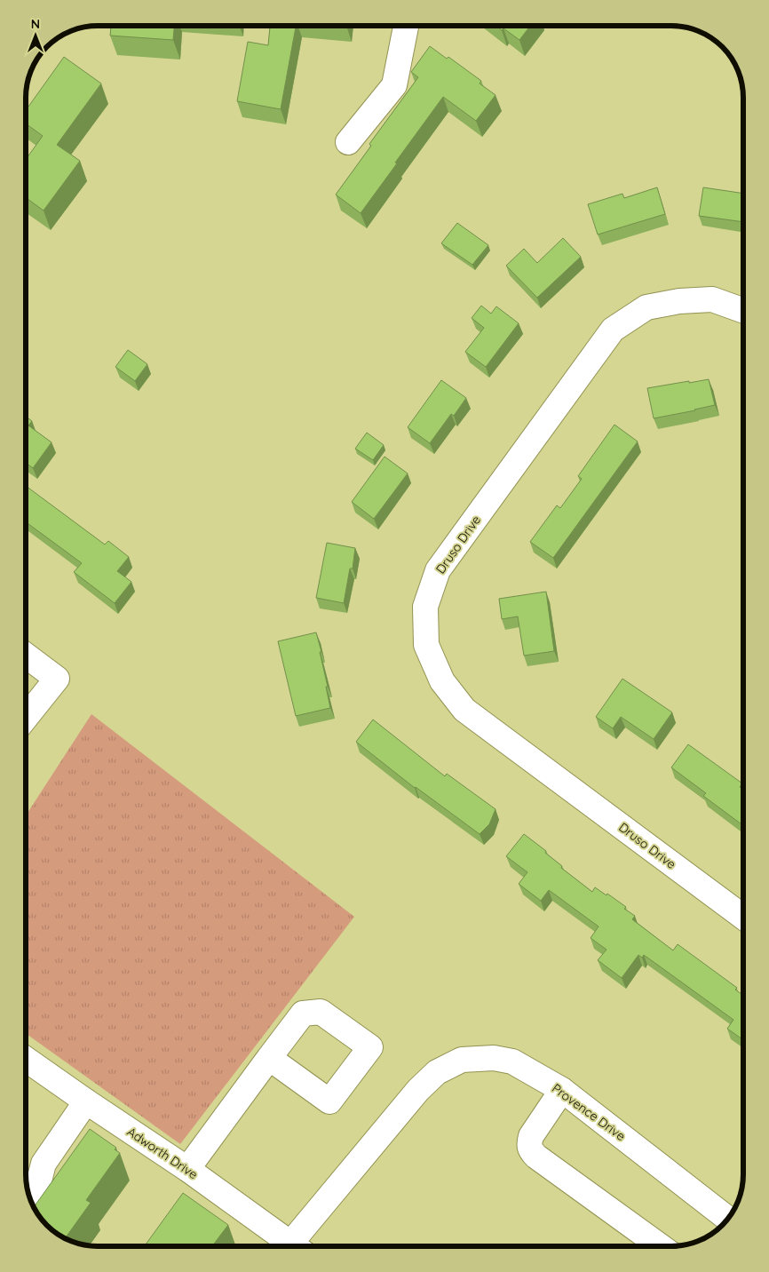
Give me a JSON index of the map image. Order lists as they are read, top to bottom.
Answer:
{
  "streets": {
    "street": ["Druso Drive", "Provence Drive", "Adworth Drive"]
  },
  "north": "top"
}
